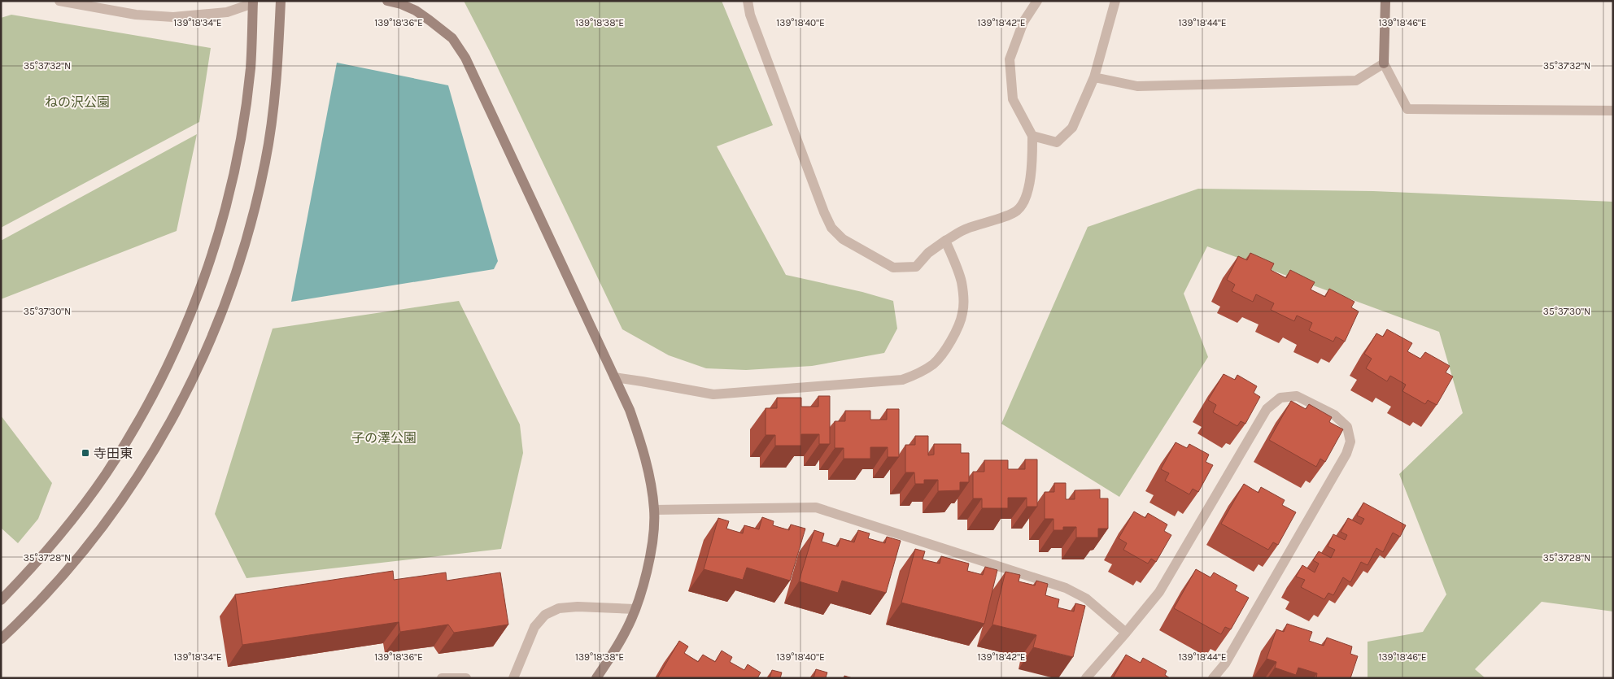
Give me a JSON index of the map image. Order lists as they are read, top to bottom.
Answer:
{
  "parks": ["ねの沢公園", "子の澤公園"],
  "places": {
    "transit": ["寺田東"]
  },
  "coordinates": [
    "139°18'34\"E",
    "139°18'36\"E",
    "139°18'38\"E",
    "139°18'40\"E",
    "139°18'42\"E",
    "139°18'44\"E",
    "139°18'46\"E",
    "35°37'32\"N",
    "35°37'30\"N",
    "35°37'28\"N"
  ]
}
